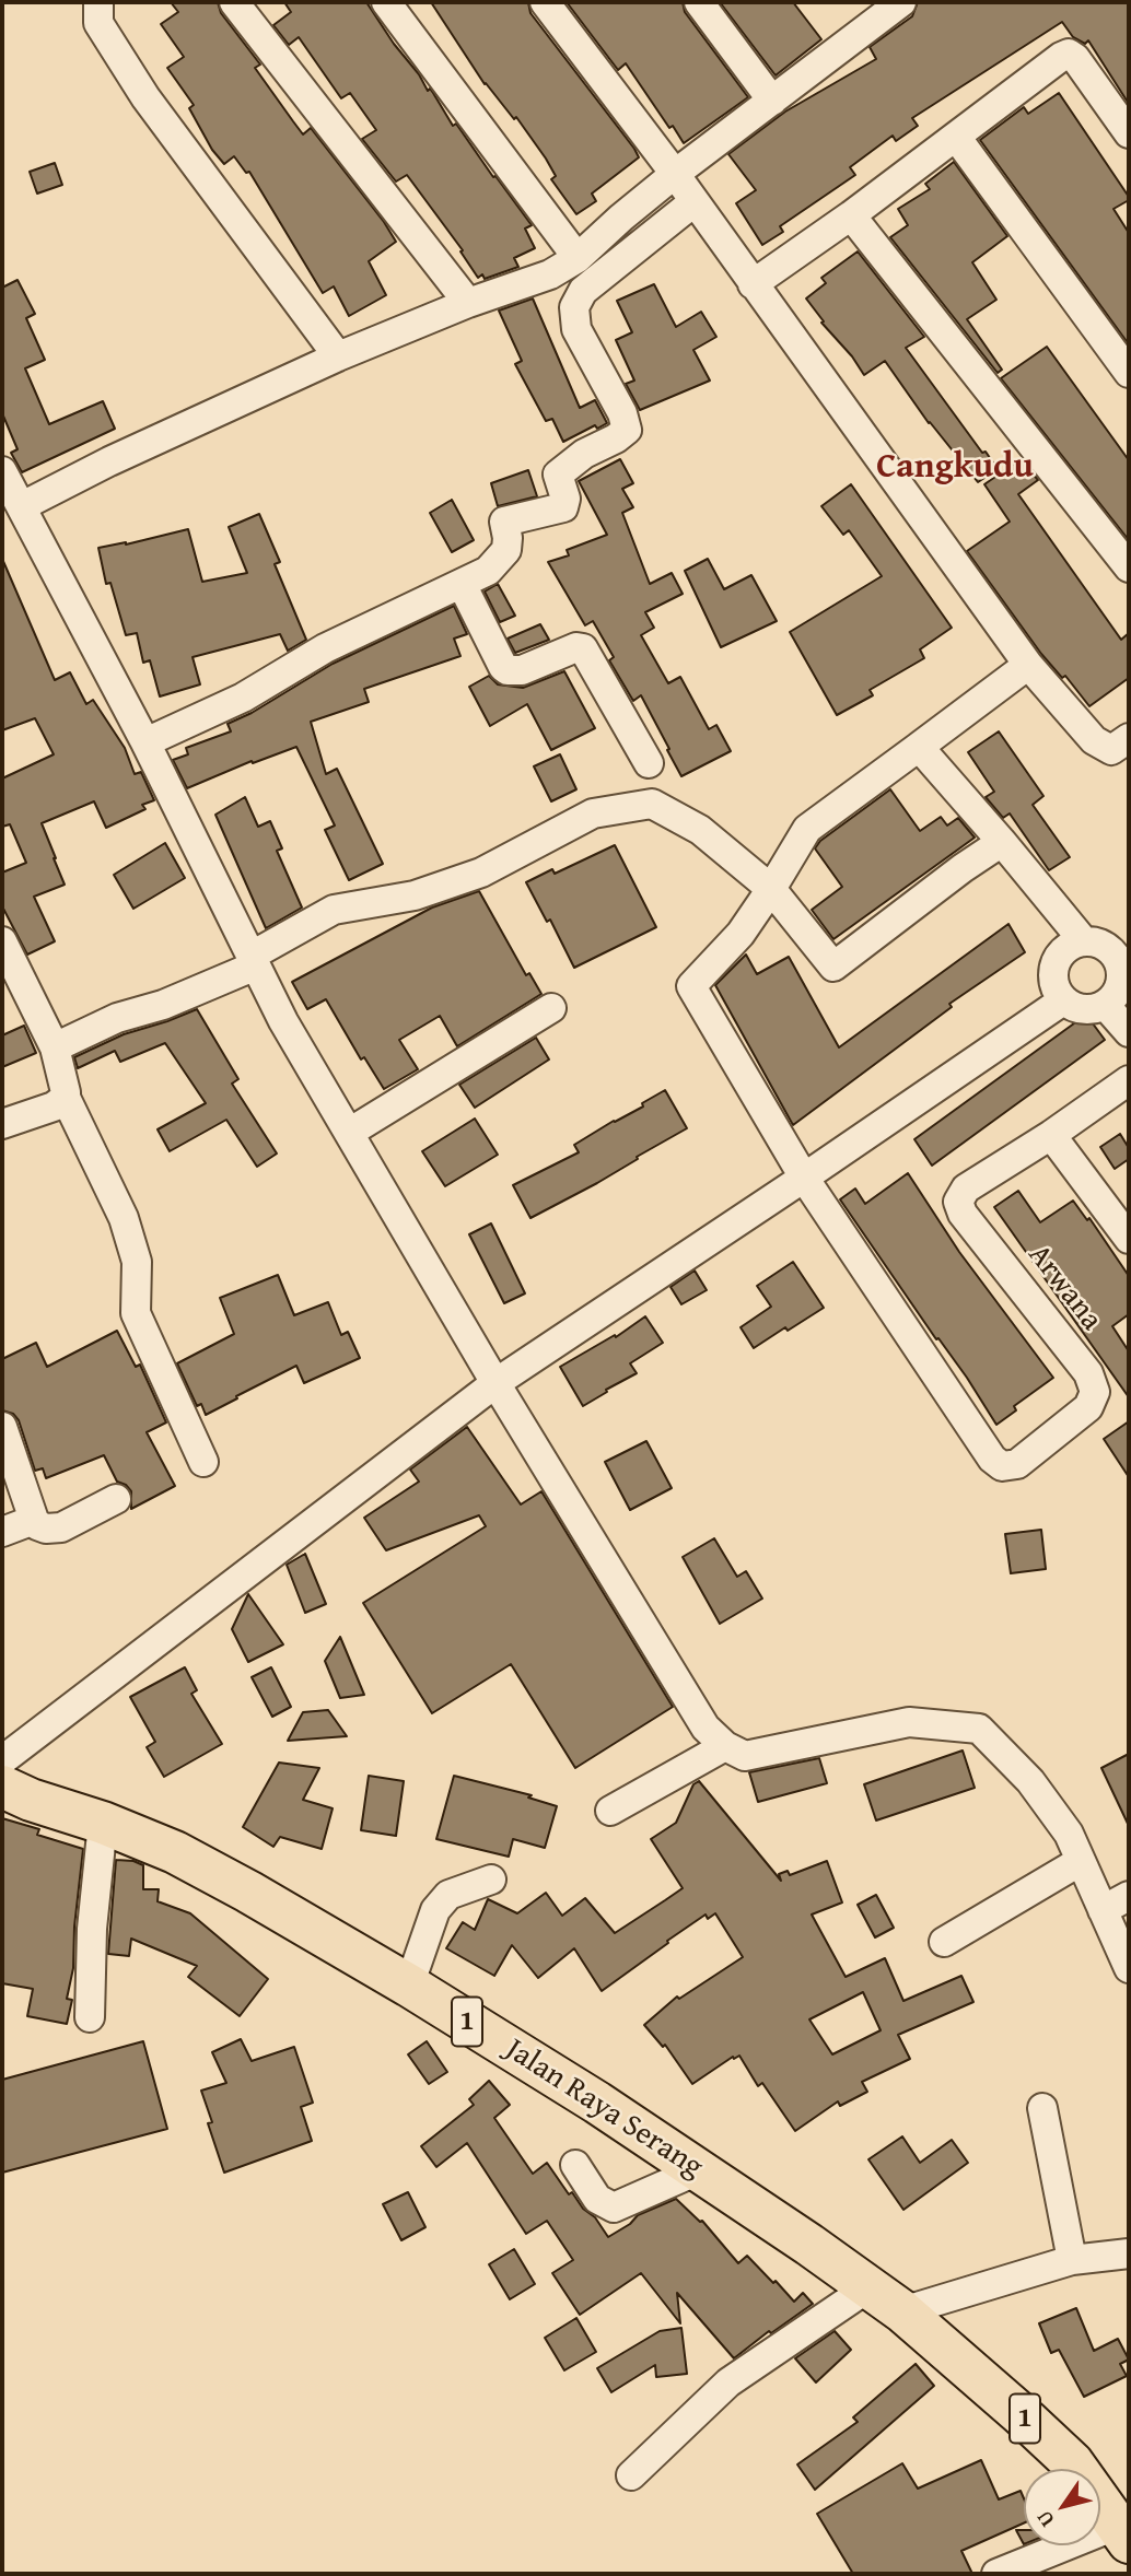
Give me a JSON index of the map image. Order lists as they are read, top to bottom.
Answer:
{
  "streets": {
    "highway": ["1", "Jalan Raya Serang"],
    "street": ["Arwana"]
  },
  "districts": ["Cangkudu"],
  "north": "bottom left"
}
